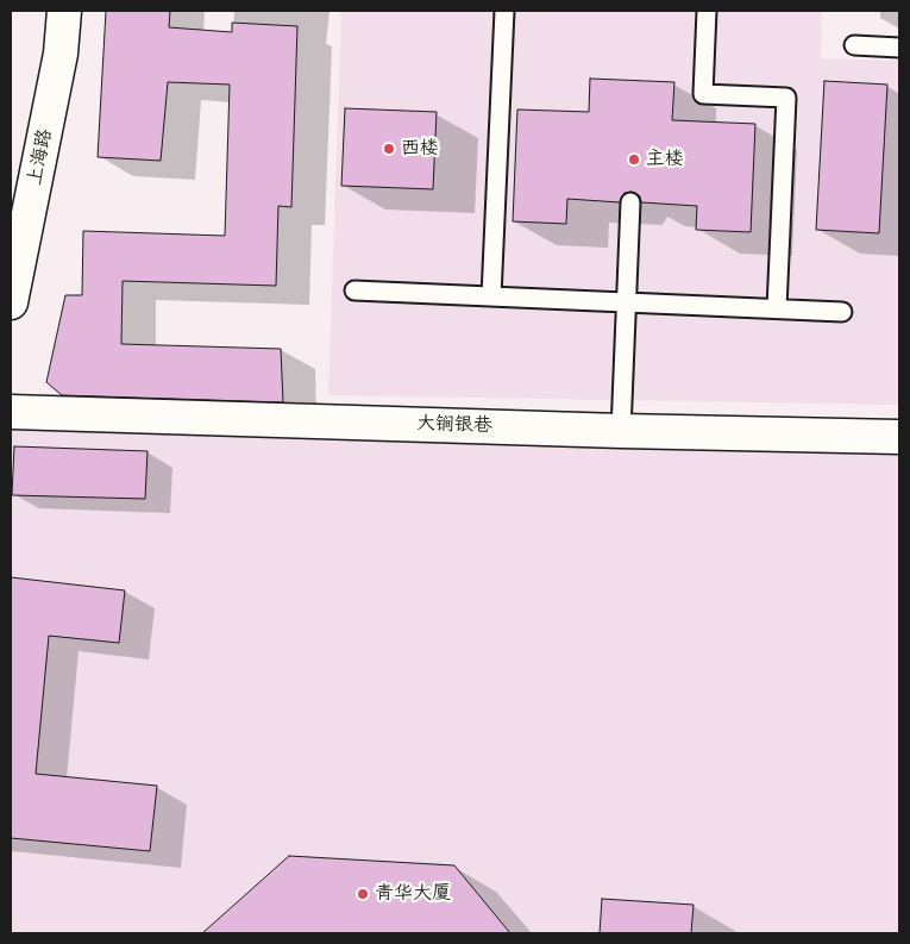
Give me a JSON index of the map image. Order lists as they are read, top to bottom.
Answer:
{
  "streets": {
    "street": ["上海路", "大锏银巷"]
  },
  "places": ["西楼", "主楼", "青华大厦"]
}
